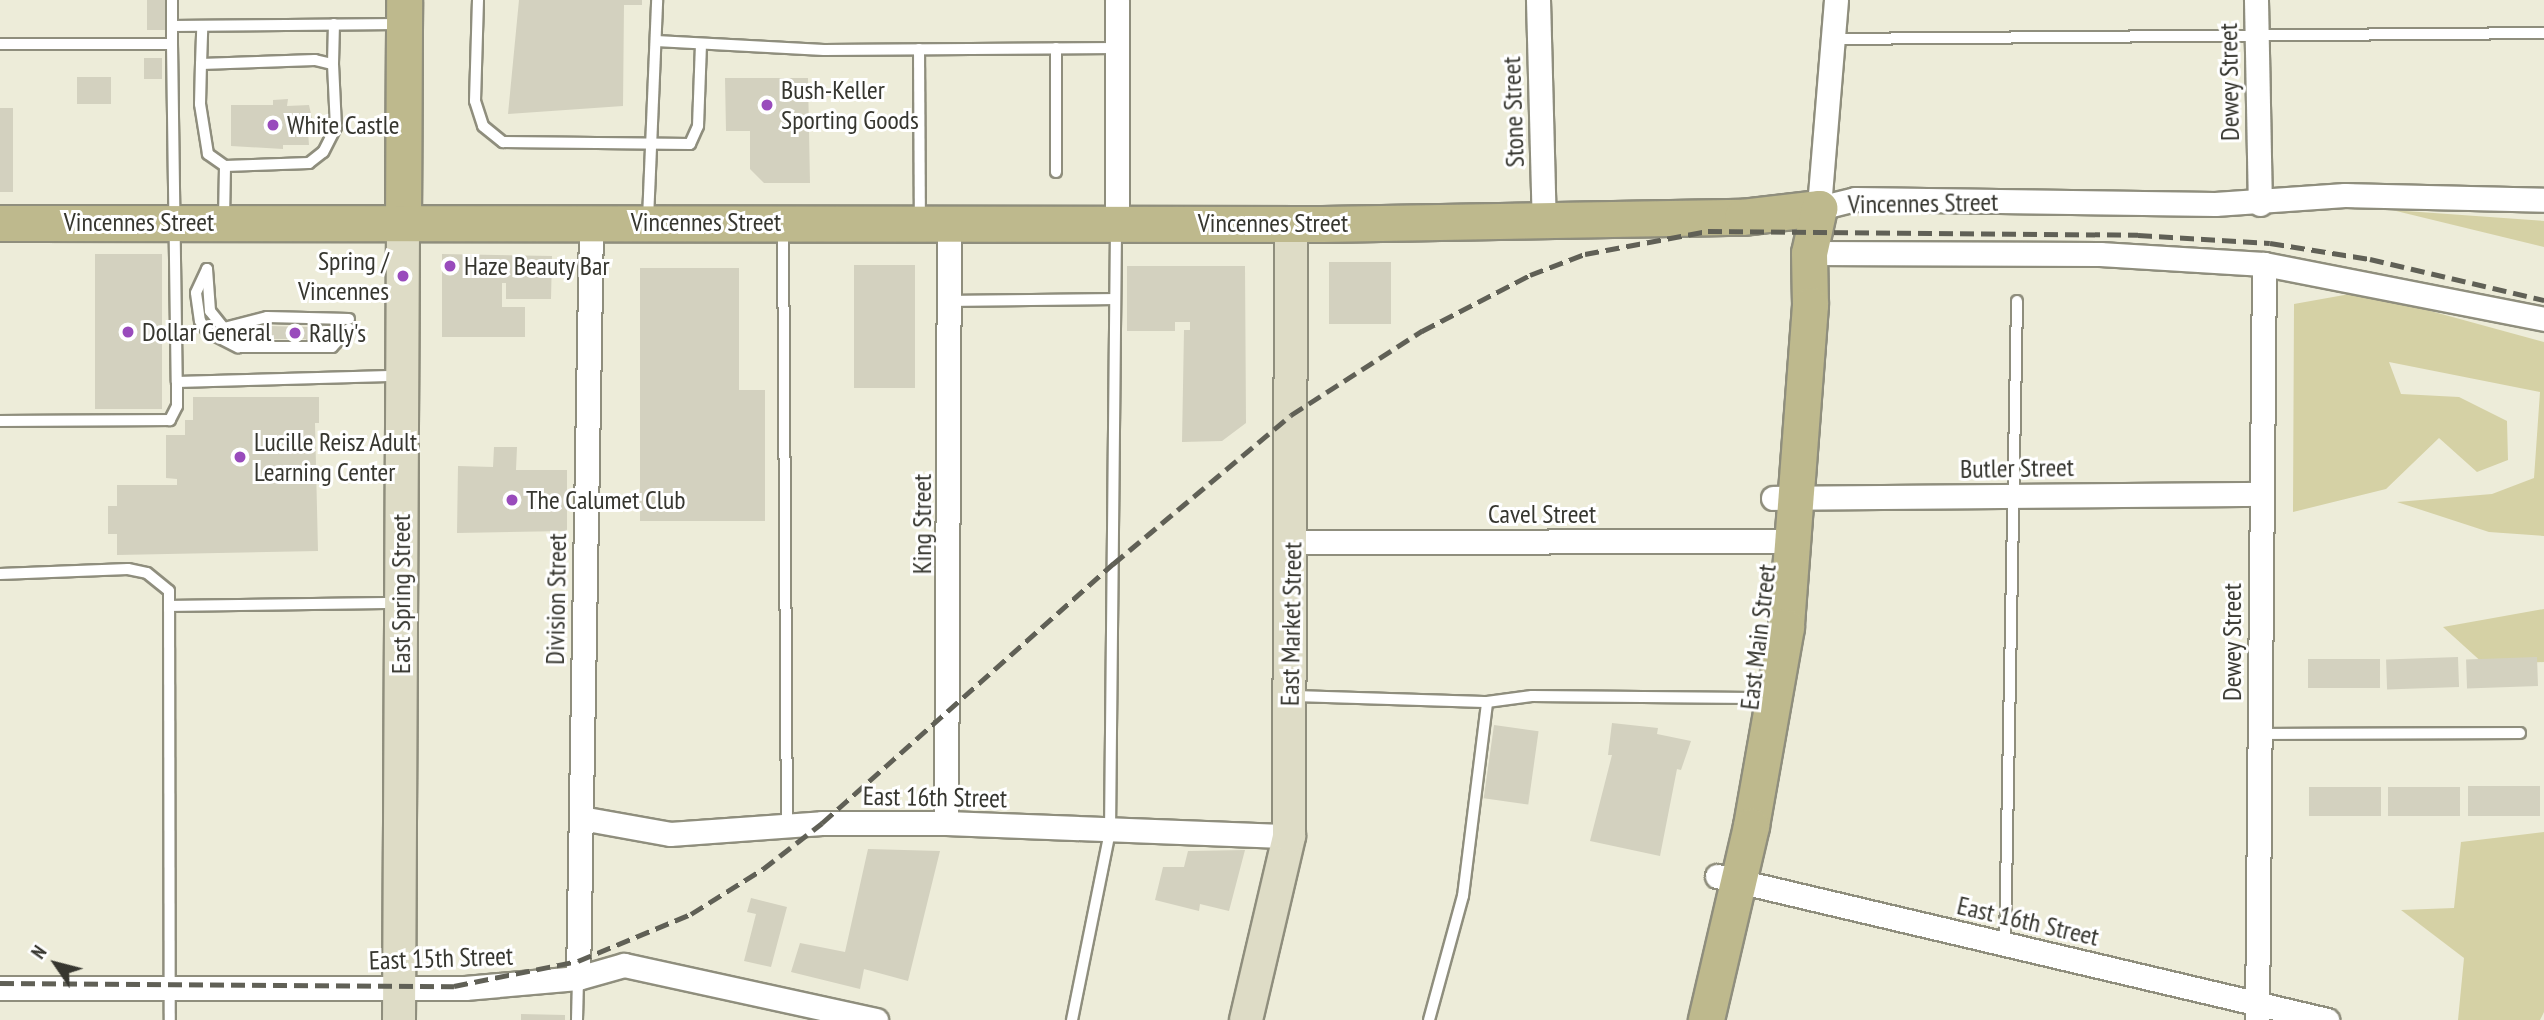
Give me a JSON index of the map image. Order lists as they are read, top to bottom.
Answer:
{
  "streets": {
    "main road": ["Vincennes Street", "East Spring Street", "East Main Street"],
    "street": [
      "Dewey Street",
      "Stone Street",
      "Butler Street",
      "Cavel Street",
      "King Street",
      "Division Street",
      "East Market Street",
      "East 16th Street",
      "East 15th Street"
    ]
  },
  "crossings": [
    ["Dewey Street", "Vincennes Street"],
    ["Dewey Street", "Butler Street"],
    ["Dewey Street", "East 16th Street"],
    ["Stone Street", "Vincennes Street"],
    ["Vincennes Street", "King Street"],
    ["Vincennes Street", "East Spring Street"],
    ["Vincennes Street", "Division Street"],
    ["Vincennes Street", "East Market Street"],
    ["Vincennes Street", "East Main Street"],
    ["Butler Street", "East Main Street"],
    ["Cavel Street", "East Market Street"],
    ["Cavel Street", "East Main Street"],
    ["King Street", "East 16th Street"],
    ["East Spring Street", "East 15th Street"],
    ["Division Street", "East 16th Street"],
    ["Division Street", "East 15th Street"],
    ["East Market Street", "East 16th Street"],
    ["East Main Street", "East 16th Street"]
  ],
  "places": [
    "Bush-Keller Sporting Goods",
    "White Castle",
    "Haze Beauty Bar",
    "Spring / Vincennes",
    "Dollar General",
    "Rally's",
    "Lucille Reisz Adult Learning Center",
    "The Calumet Club"
  ],
  "north": "top left"
}
